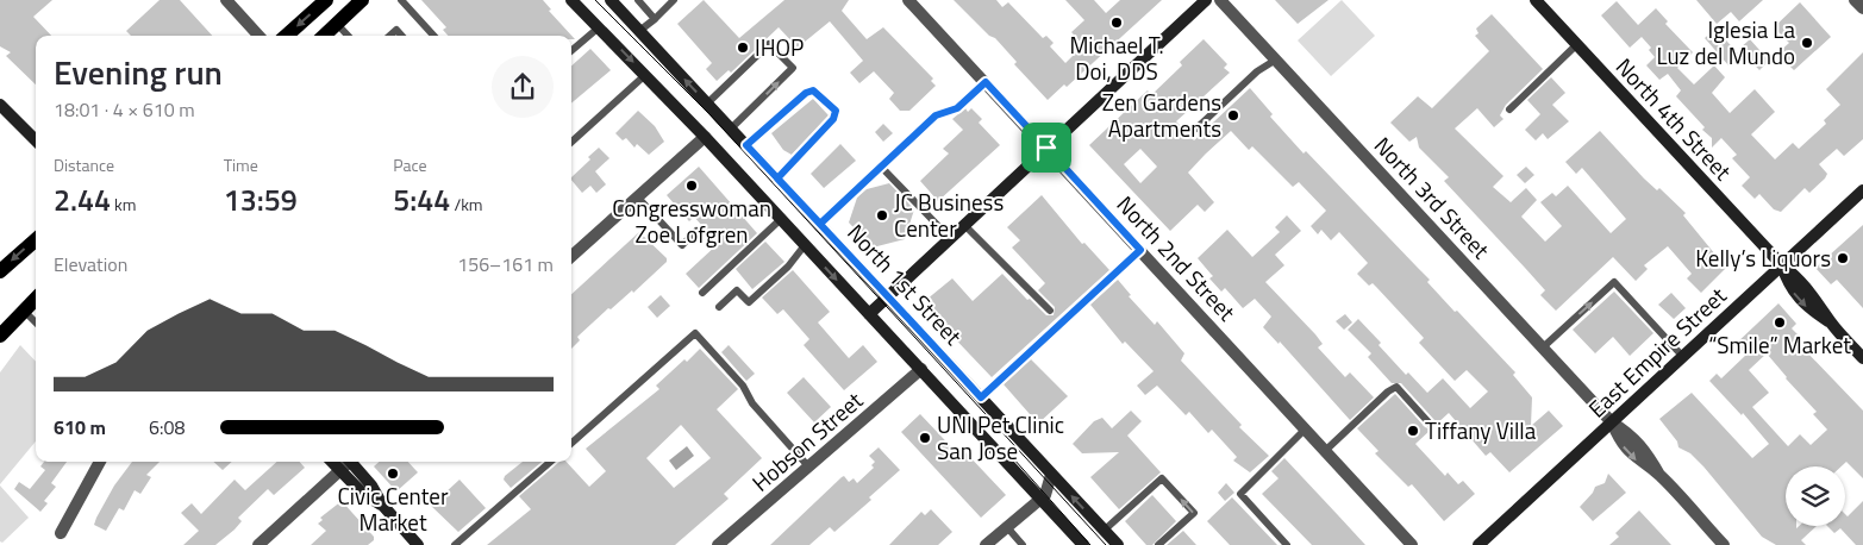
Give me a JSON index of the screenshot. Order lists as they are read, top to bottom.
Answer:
{
  "streets": {
    "main road": ["North 4th Street", "North 1st Street", "East Empire Street"],
    "street": ["North 3rd Street", "North 2nd Street", "Hobson Street"]
  },
  "crossings": [
    ["North 4th Street", "East Empire Street"],
    ["North 3rd Street", "East Empire Street"],
    ["North 1st Street", "Hobson Street"]
  ],
  "places": [
    "Michael T. Doi, DDS",
    "Iglesia La Luz del Mundo",
    "IHOP",
    "Zen Gardens Apartments",
    "Congresswoman Zoe Lofgren",
    "JC Business Center",
    "Kelly’s Liquors",
    "“Smile” Market",
    "Tiffany Villa",
    "UNI Pet Clinic San Jose",
    "Civic Center Market"
  ],
  "page": {
    "heading": ["Evening run", "18:01 · 4 × 610 m"],
    "stats": [
      ["Distance", "2.44 km"],
      ["Time", "13:59"],
      ["Pace", "5:44 /km"]
    ],
    "chart": ["Elevation", "156–161 m"],
    "list": [
      {
        "name": "610 m",
        "note": "6:08"
      }
    ]
  }
}
